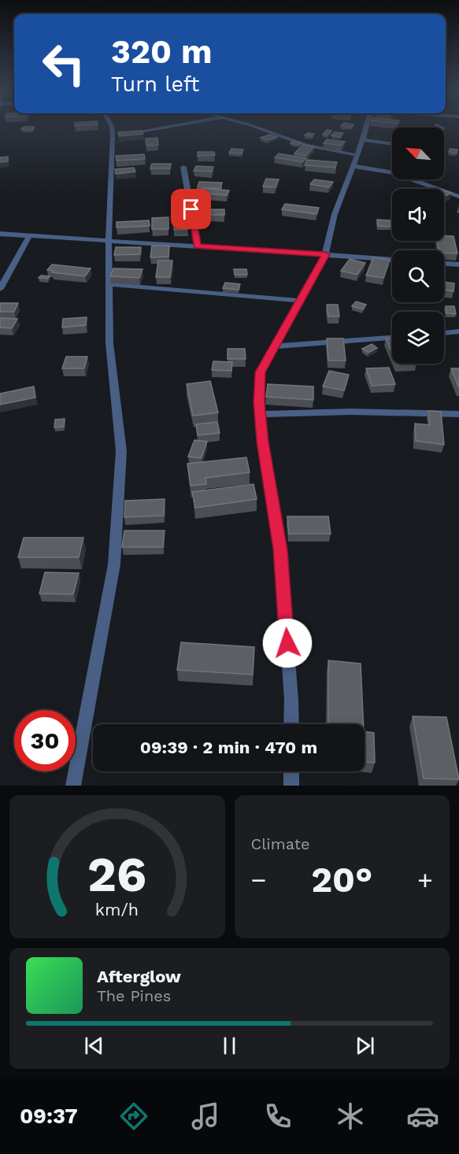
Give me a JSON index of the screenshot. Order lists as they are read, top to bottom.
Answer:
{
  "north": "top left",
  "page": {
    "turn": ["320 m", "Turn left"],
    "limit": "30",
    "trip": "09:39 · 2 min · 470 m",
    "tile": "Climate",
    "heat": ["−", "20°", "+"],
    "song": ["Afterglow", "The Pines"],
    "tabs": "09:37",
    "gauge": ["26", "km/h"]
  }
}
